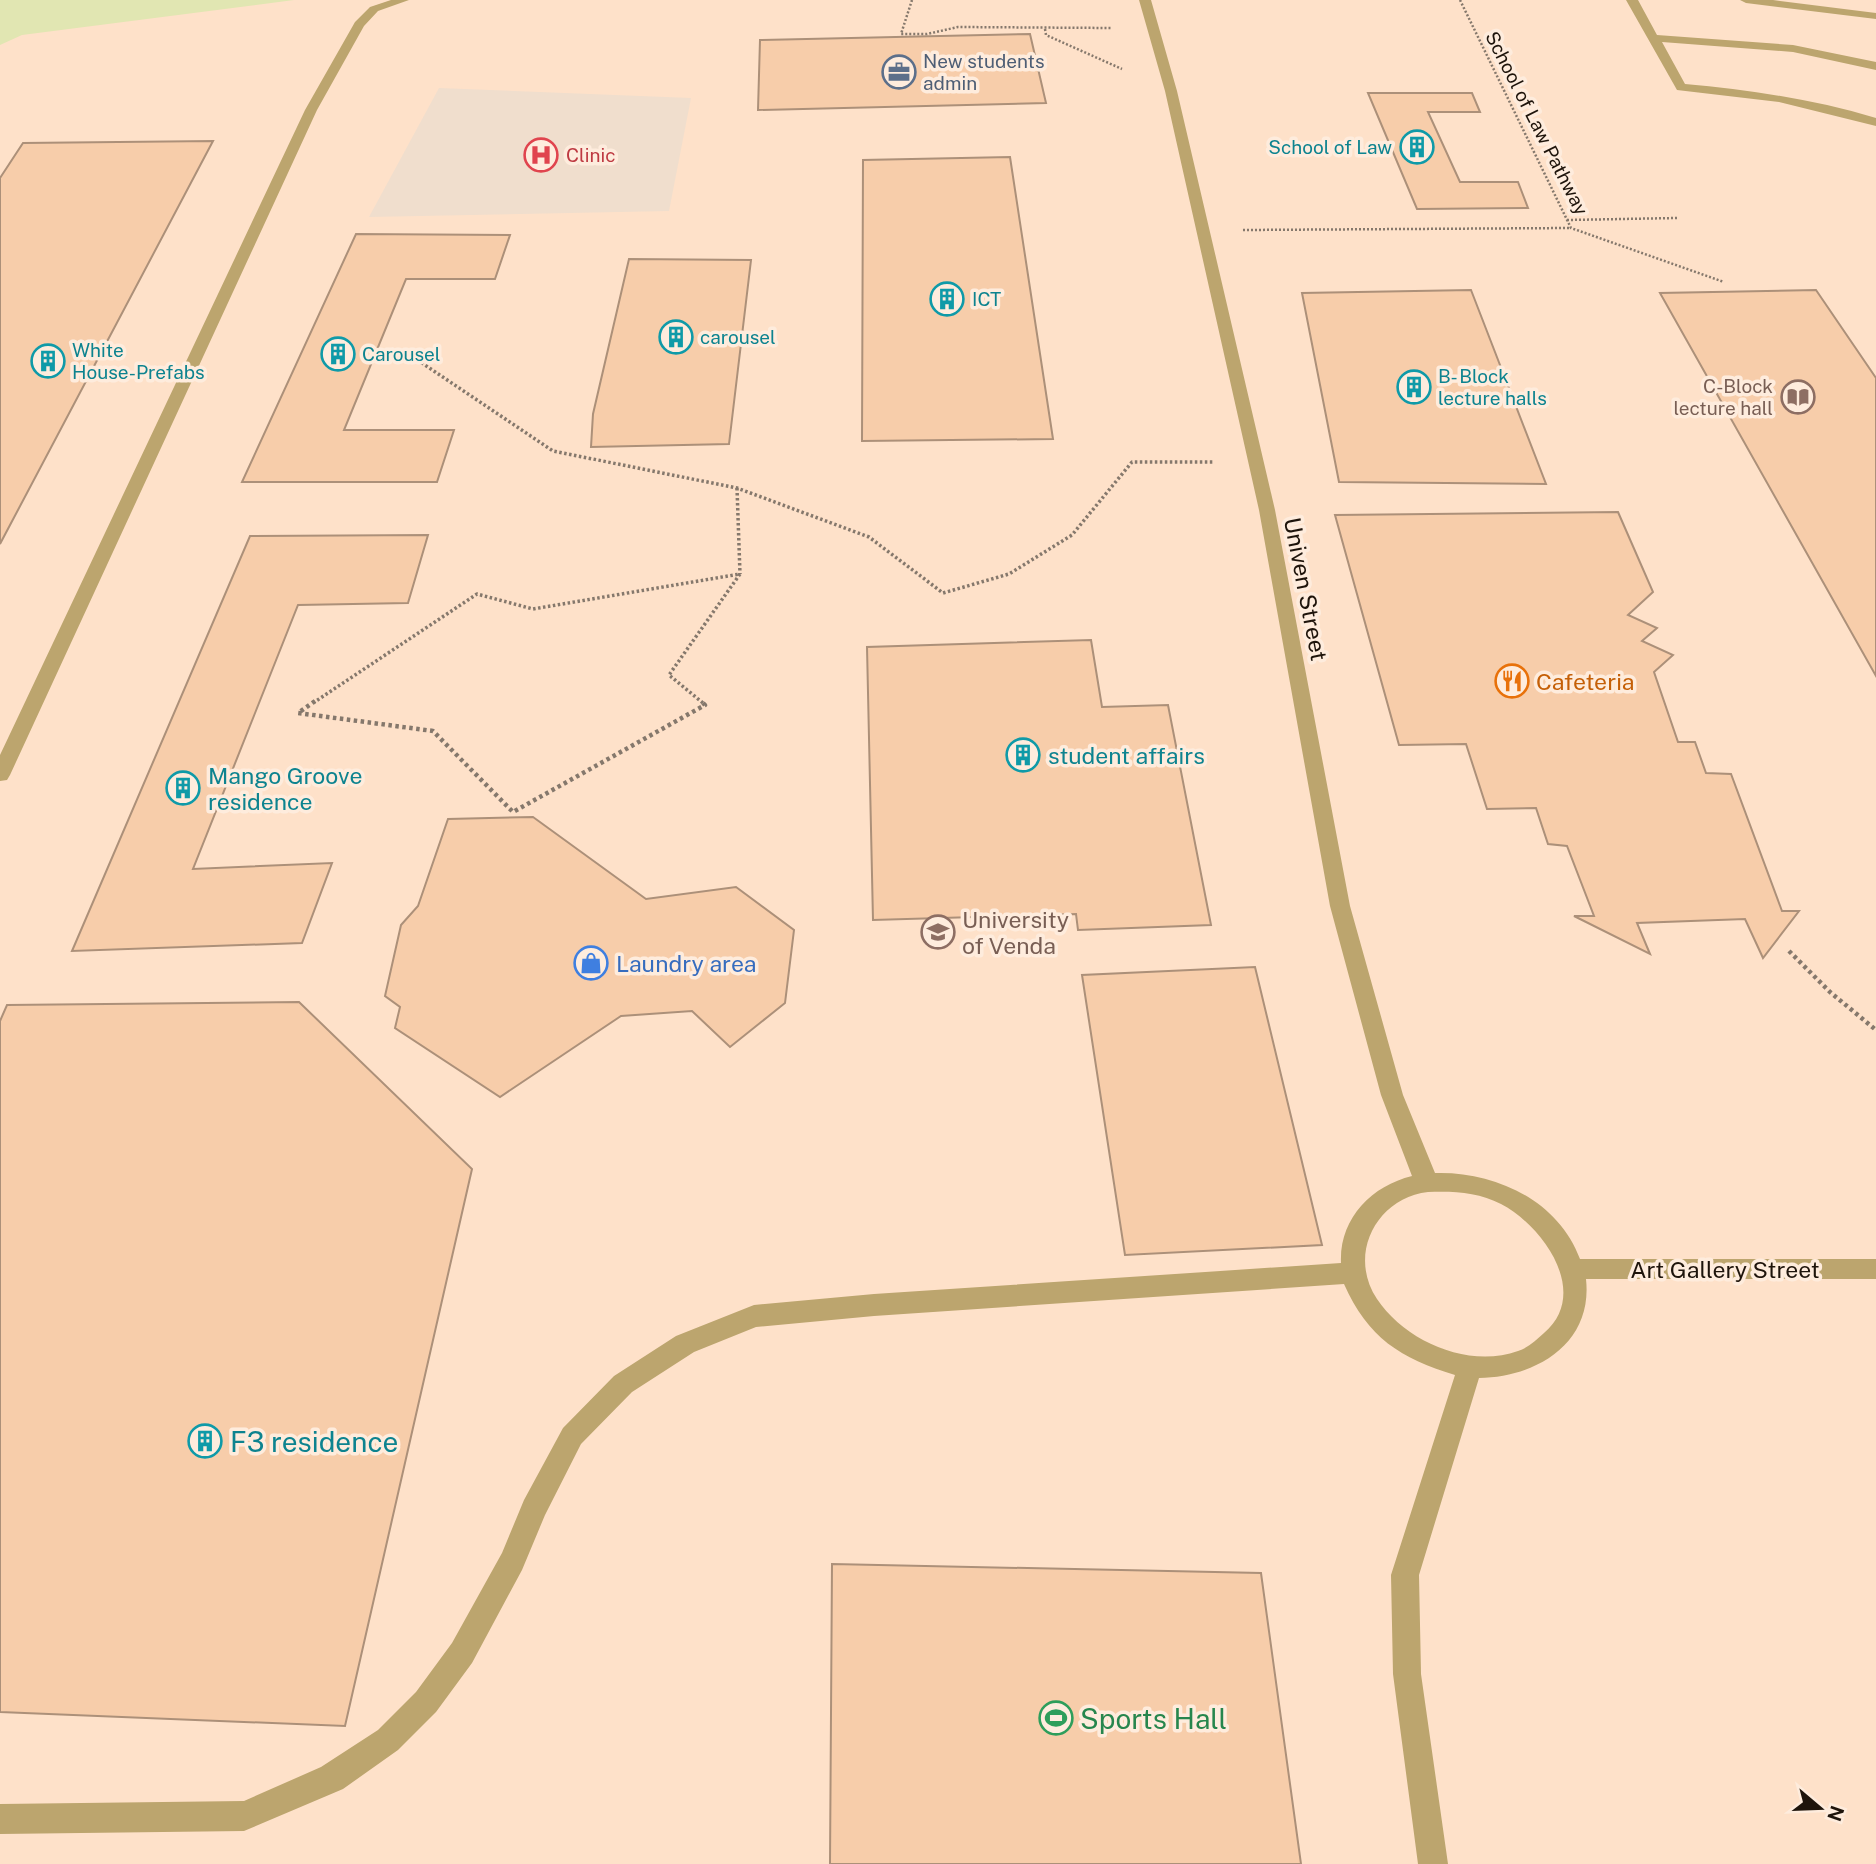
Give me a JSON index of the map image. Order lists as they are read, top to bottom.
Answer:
{
  "streets": {
    "lane": ["Univen Street", "Art Gallery Street"],
    "path": ["School of Law Pathway"]
  },
  "crossings": [
    ["Univen Street", "Art Gallery Street"]
  ],
  "places": {
    "office": ["New students admin"],
    "building": [
      "School of Law",
      "ICT",
      "carousel",
      "Carousel",
      "White House-Prefabs",
      "B- Block lecture halls",
      "student affairs",
      "Mango Groove residence",
      "F3 residence"
    ],
    "hospital": ["Clinic"],
    "library": ["C-Block lecture hall"],
    "restaurant": ["Cafeteria"],
    "school or university": ["University of Venda"],
    "shop": ["Laundry area"],
    "sports": ["Sports Hall"]
  },
  "north": "right"
}
